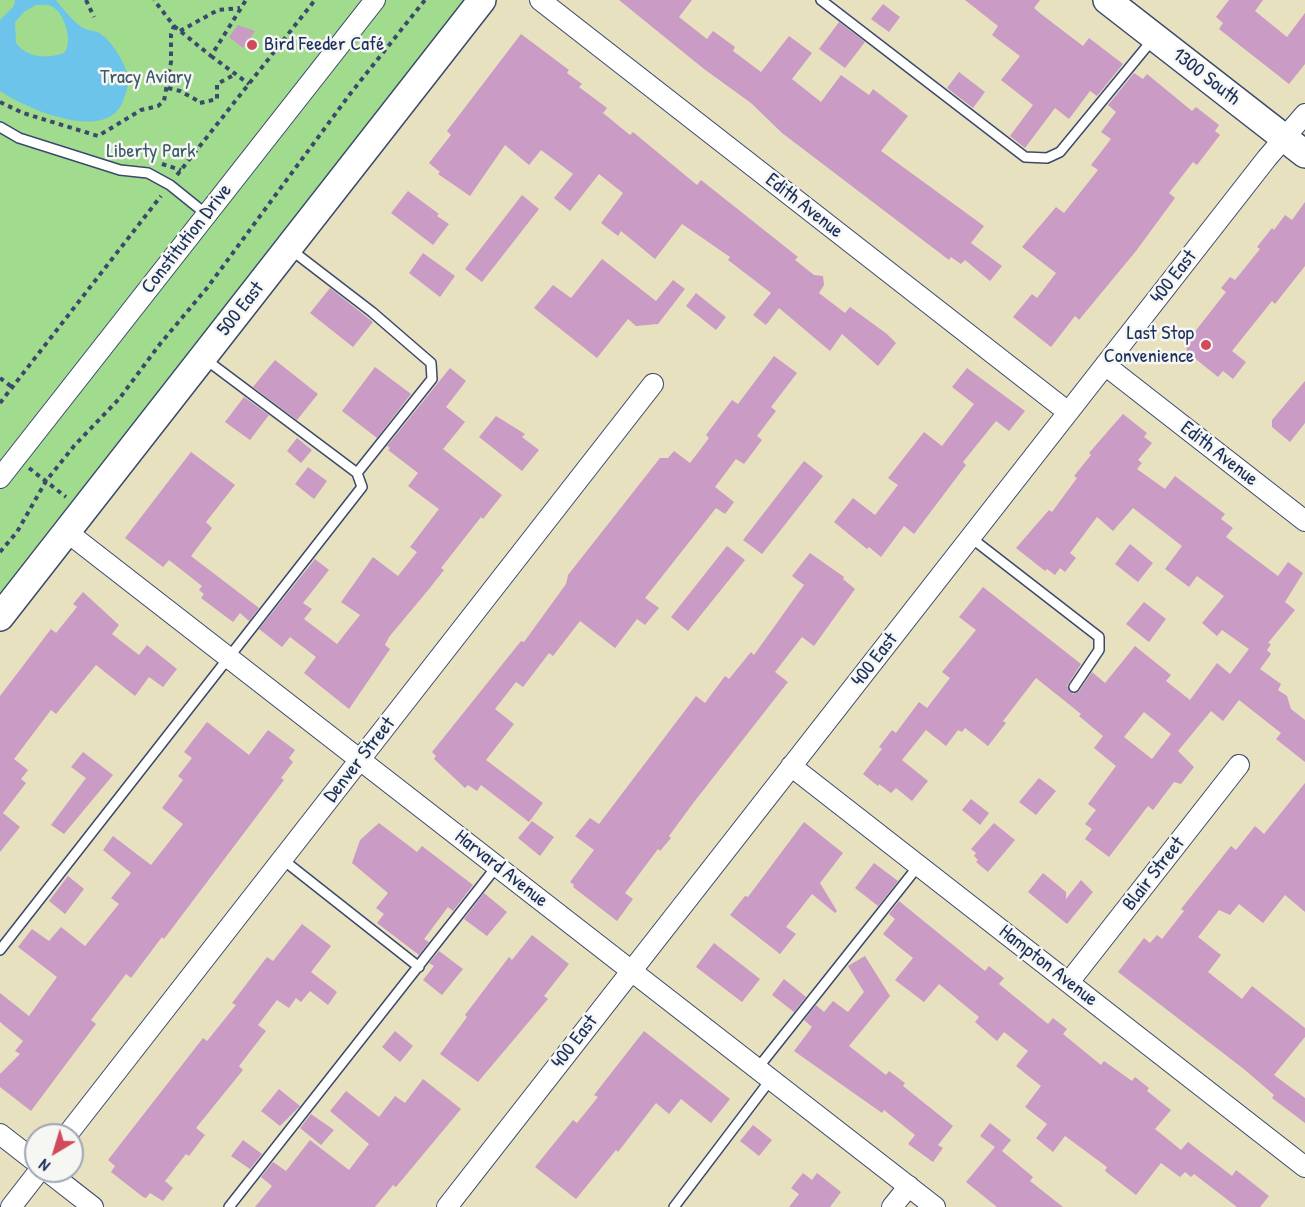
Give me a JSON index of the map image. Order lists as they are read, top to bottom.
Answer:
{
  "streets": {
    "street": [
      "1300 South",
      "Edith Avenue",
      "Constitution Drive",
      "400 East",
      "500 East",
      "Denver Street",
      "Harvard Avenue",
      "Blair Street",
      "Hampton Avenue"
    ]
  },
  "crossings": [
    ["1300 South", "400 East"],
    ["Edith Avenue", "400 East"],
    ["400 East", "Harvard Avenue"],
    ["400 East", "Hampton Avenue"],
    ["500 East", "Harvard Avenue"],
    ["Denver Street", "Harvard Avenue"],
    ["Blair Street", "Hampton Avenue"]
  ],
  "parks": ["Tracy Aviary", "Liberty Park"],
  "places": ["Bird Feeder Café", "Last Stop Convenience"],
  "north": "bottom left"
}
